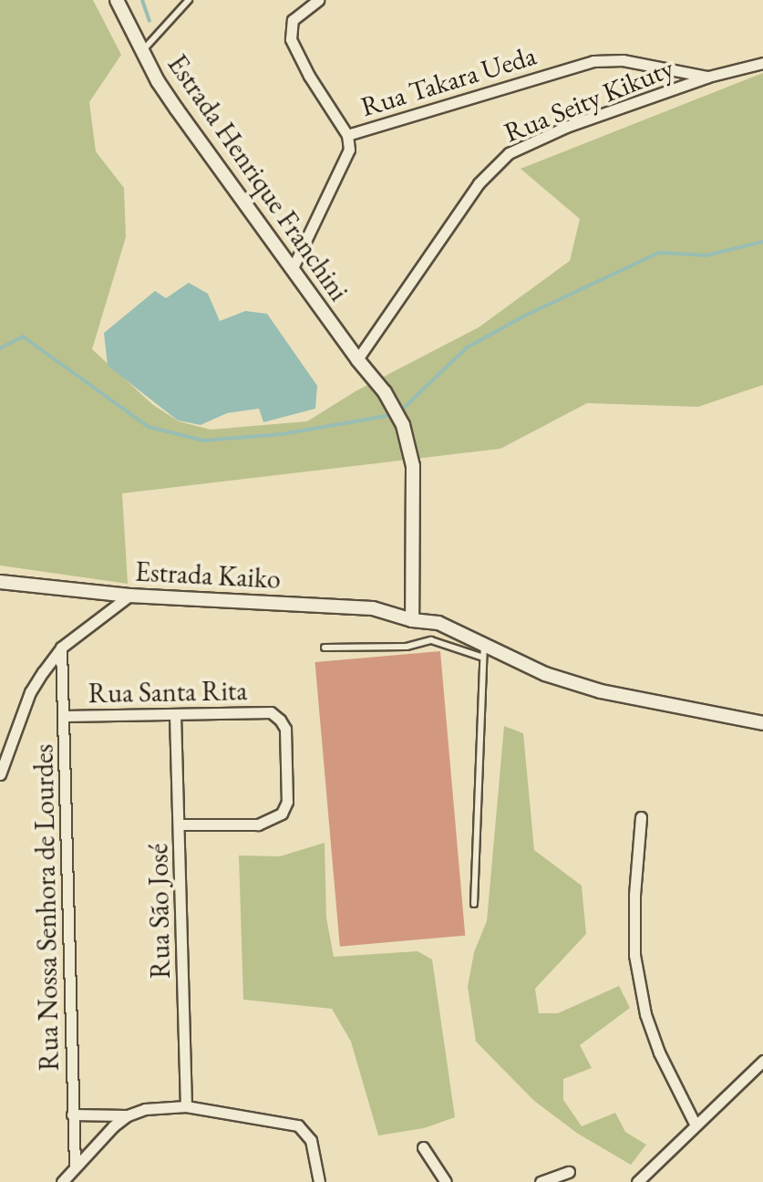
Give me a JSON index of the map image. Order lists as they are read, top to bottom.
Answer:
{
  "streets": {
    "street": [
      "Rua Takara Ueda",
      "Rua Seity Kikuty",
      "Estrada Henrique Franchini",
      "Estrada Kaiko",
      "Rua Santa Rita",
      "Rua Nossa Senhora de Lourdes",
      "Rua São José"
    ]
  },
  "crossings": [
    ["Rua Takara Ueda", "Rua Seity Kikuty"],
    ["Rua Takara Ueda", "Estrada Henrique Franchini"],
    ["Rua Seity Kikuty", "Estrada Henrique Franchini"],
    ["Estrada Henrique Franchini", "Estrada Kaiko"],
    ["Rua Santa Rita", "Rua Nossa Senhora de Lourdes"],
    ["Rua Santa Rita", "Rua São José"]
  ]
}
